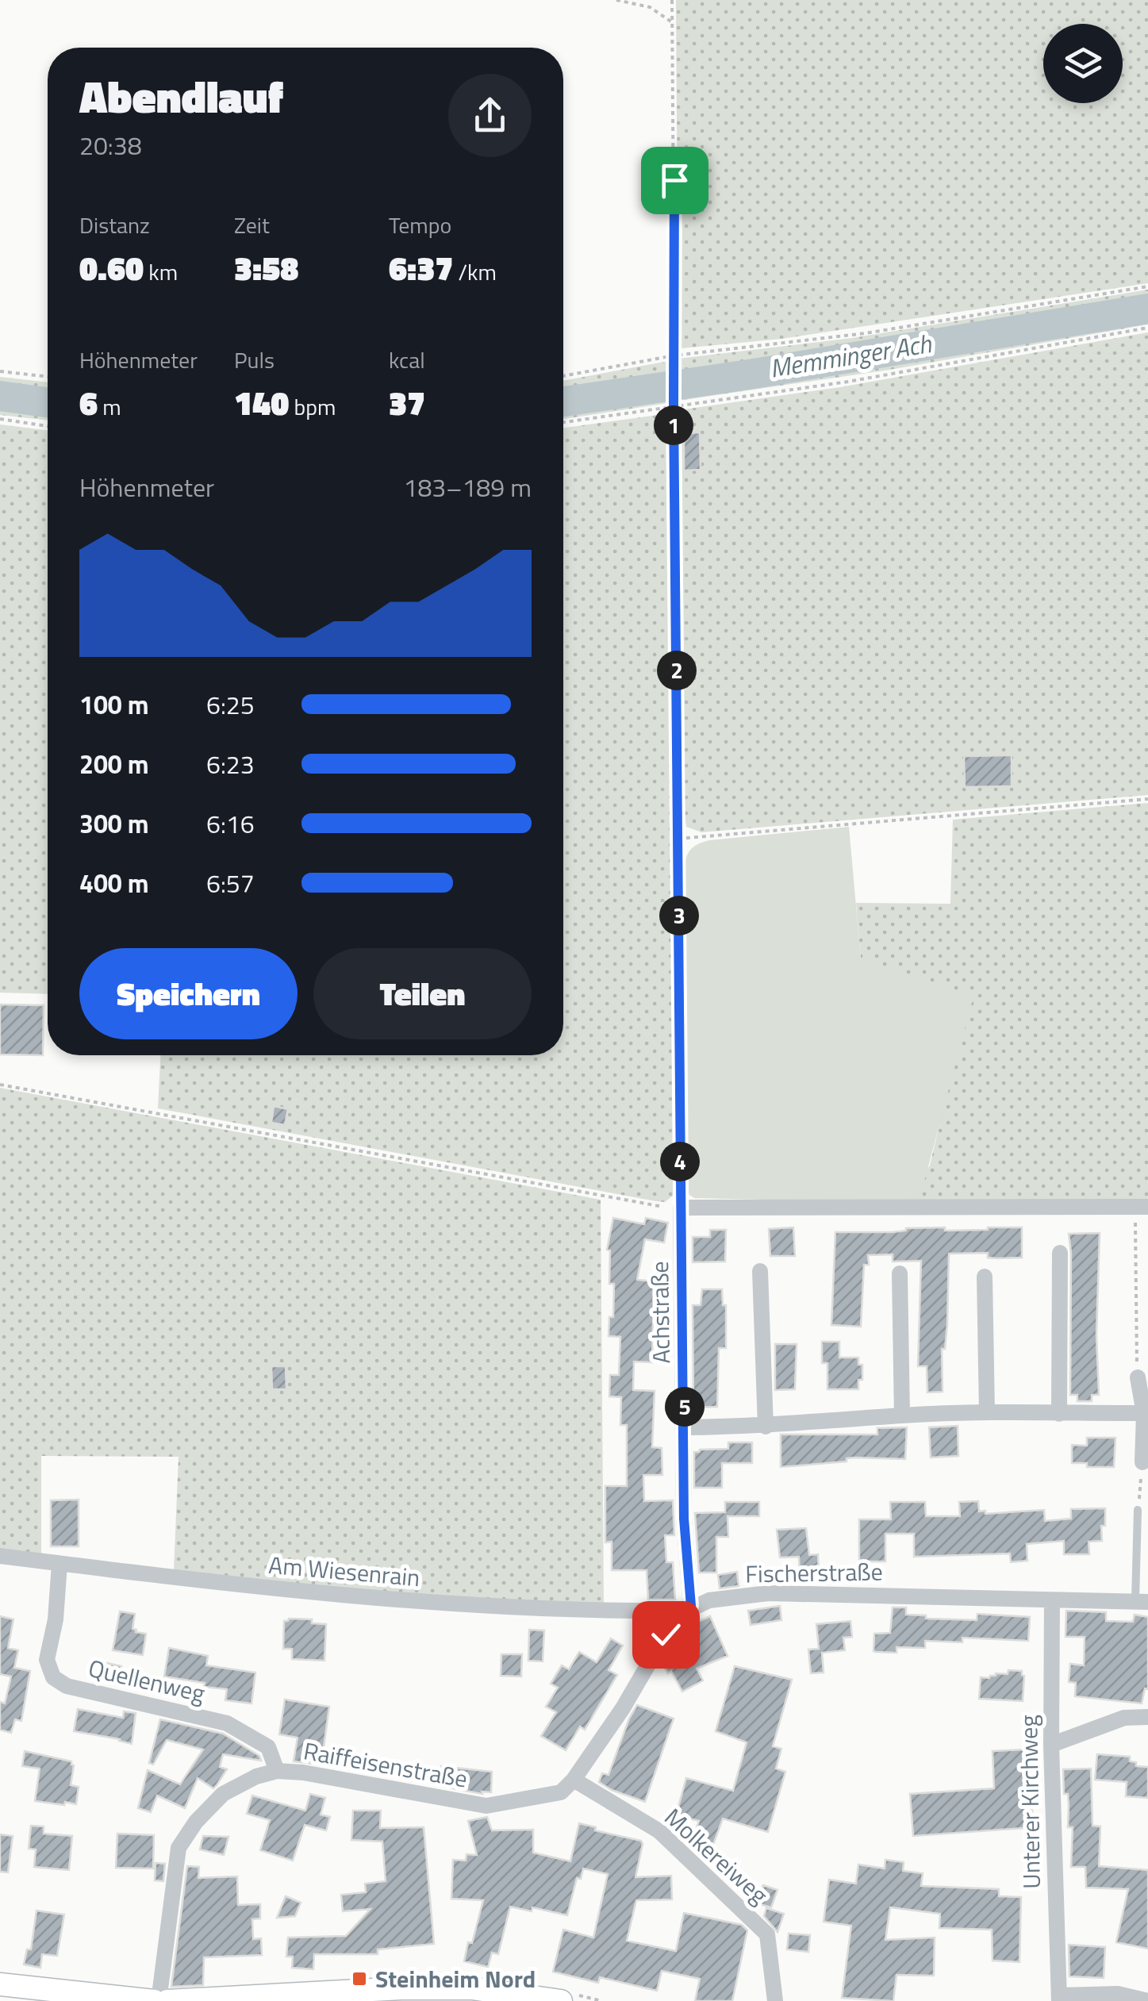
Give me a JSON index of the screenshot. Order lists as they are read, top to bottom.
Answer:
{
  "streets": {
    "street": [
      "Achstraße",
      "Am Wiesenrain",
      "Fischerstraße",
      "Quellenweg",
      "Raiffeisenstraße",
      "Unterer Kirchweg",
      "Molkereiweg"
    ]
  },
  "crossings": [
    ["Achstraße", "Am Wiesenrain"],
    ["Achstraße", "Fischerstraße"],
    ["Am Wiesenrain", "Fischerstraße"],
    ["Am Wiesenrain", "Quellenweg"],
    ["Fischerstraße", "Unterer Kirchweg"],
    ["Quellenweg", "Raiffeisenstraße"],
    ["Raiffeisenstraße", "Molkereiweg"]
  ],
  "water": ["Memminger Ach"],
  "places": {
    "transit": ["Steinheim Nord"]
  },
  "page": {
    "heading": ["Abendlauf", "20:38"],
    "stats": [
      ["Distanz", "0.60 km"],
      ["Zeit", "3:58"],
      ["Tempo", "6:37 /km"],
      ["Höhenmeter", "6 m"],
      ["Puls", "140 bpm"],
      ["kcal", "37"]
    ],
    "pins": [
      "1",
      "2",
      "3",
      "4",
      "5"
    ],
    "chart": ["Höhenmeter", "183–189 m"],
    "list": [
      {
        "name": "100 m",
        "note": "6:25"
      },
      {
        "name": "200 m",
        "note": "6:23"
      },
      {
        "name": "300 m",
        "note": "6:16"
      },
      {
        "name": "400 m",
        "note": "6:57"
      }
    ],
    "buttons": ["Speichern", "Teilen"]
  }
}
